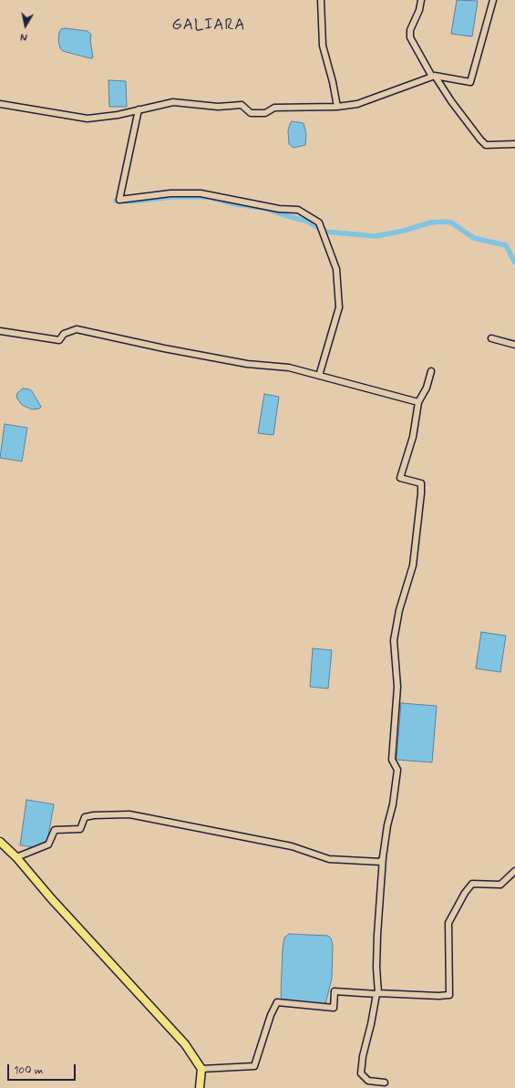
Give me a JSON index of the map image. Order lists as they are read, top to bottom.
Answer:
{
  "districts": ["GALIARA"],
  "scale_bar": "100 m",
  "north": "bottom"
}
